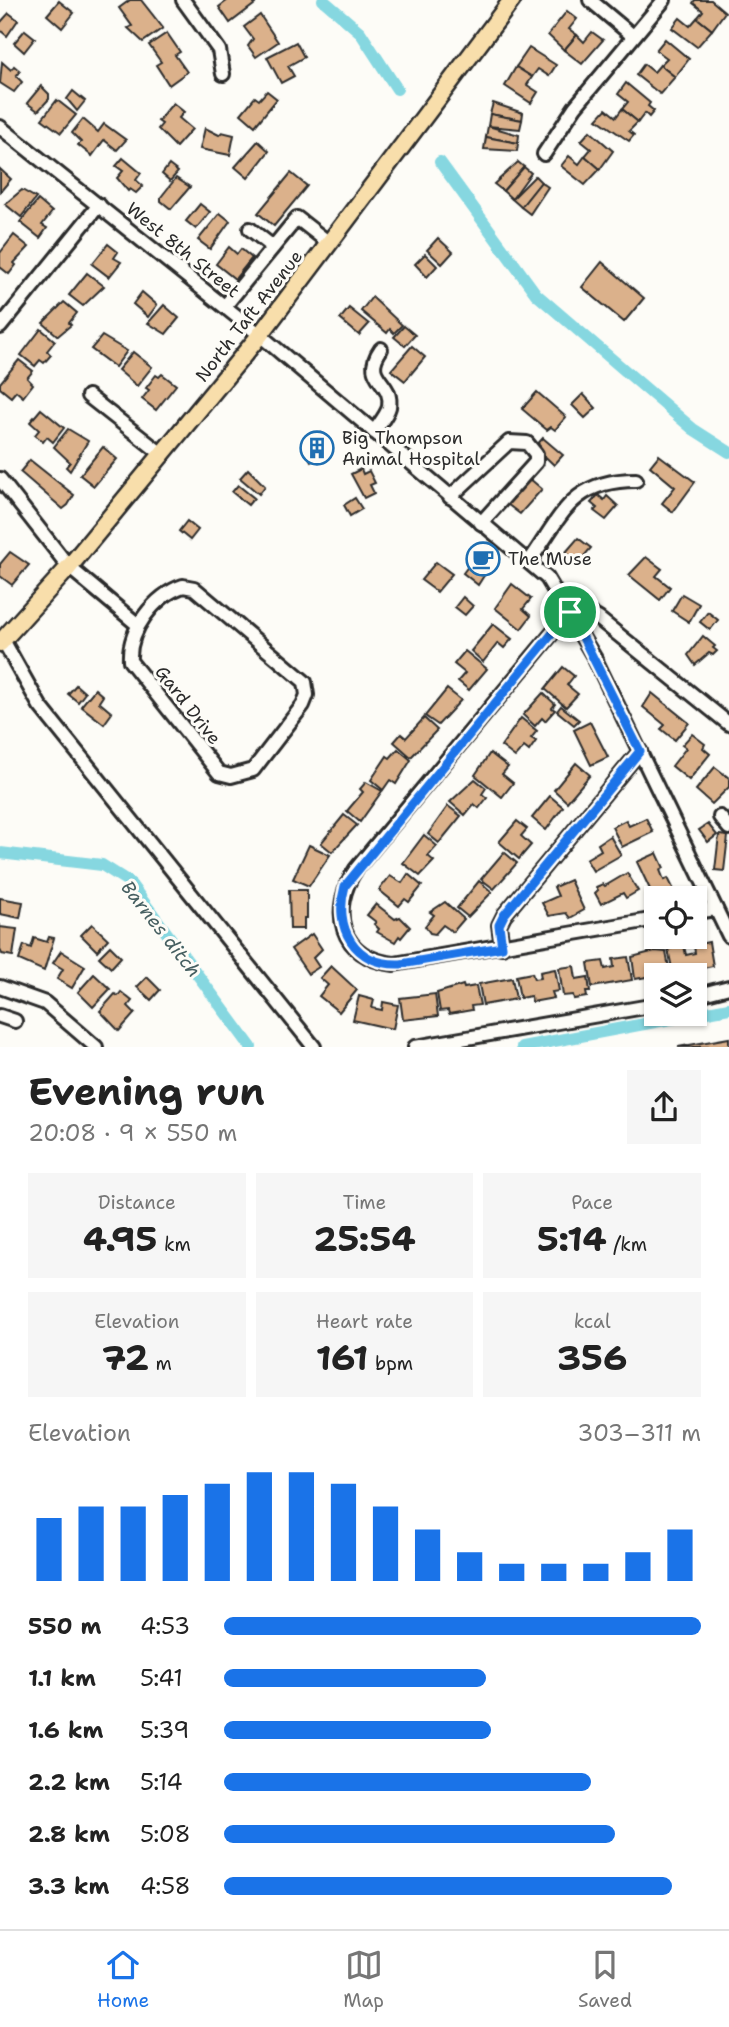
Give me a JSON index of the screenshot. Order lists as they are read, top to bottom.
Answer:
{
  "streets": {
    "main road": ["North Taft Avenue"],
    "street": ["West 8th Street", "Gard Drive"]
  },
  "crossings": [
    ["West 8th Street", "North Taft Avenue"]
  ],
  "water": ["Barnes ditch"],
  "places": {
    "building": ["Big Thompson Animal Hospital"],
    "cafe": ["The Muse"]
  },
  "page": {
    "heading": ["Evening run", "20:08 · 9 × 550 m"],
    "stats": [
      ["Distance", "4.95 km"],
      ["Time", "25:54"],
      ["Pace", "5:14 /km"],
      ["Elevation", "72 m"],
      ["Heart rate", "161 bpm"],
      ["kcal", "356"]
    ],
    "chart": ["Elevation", "303–311 m"],
    "list": [
      {
        "name": "550 m",
        "note": "4:53"
      },
      {
        "name": "1.1 km",
        "note": "5:41"
      },
      {
        "name": "1.6 km",
        "note": "5:39"
      },
      {
        "name": "2.2 km",
        "note": "5:14"
      },
      {
        "name": "2.8 km",
        "note": "5:08"
      },
      {
        "name": "3.3 km",
        "note": "4:58"
      }
    ],
    "tabs": ["Home", "Map", "Saved"]
  }
}
